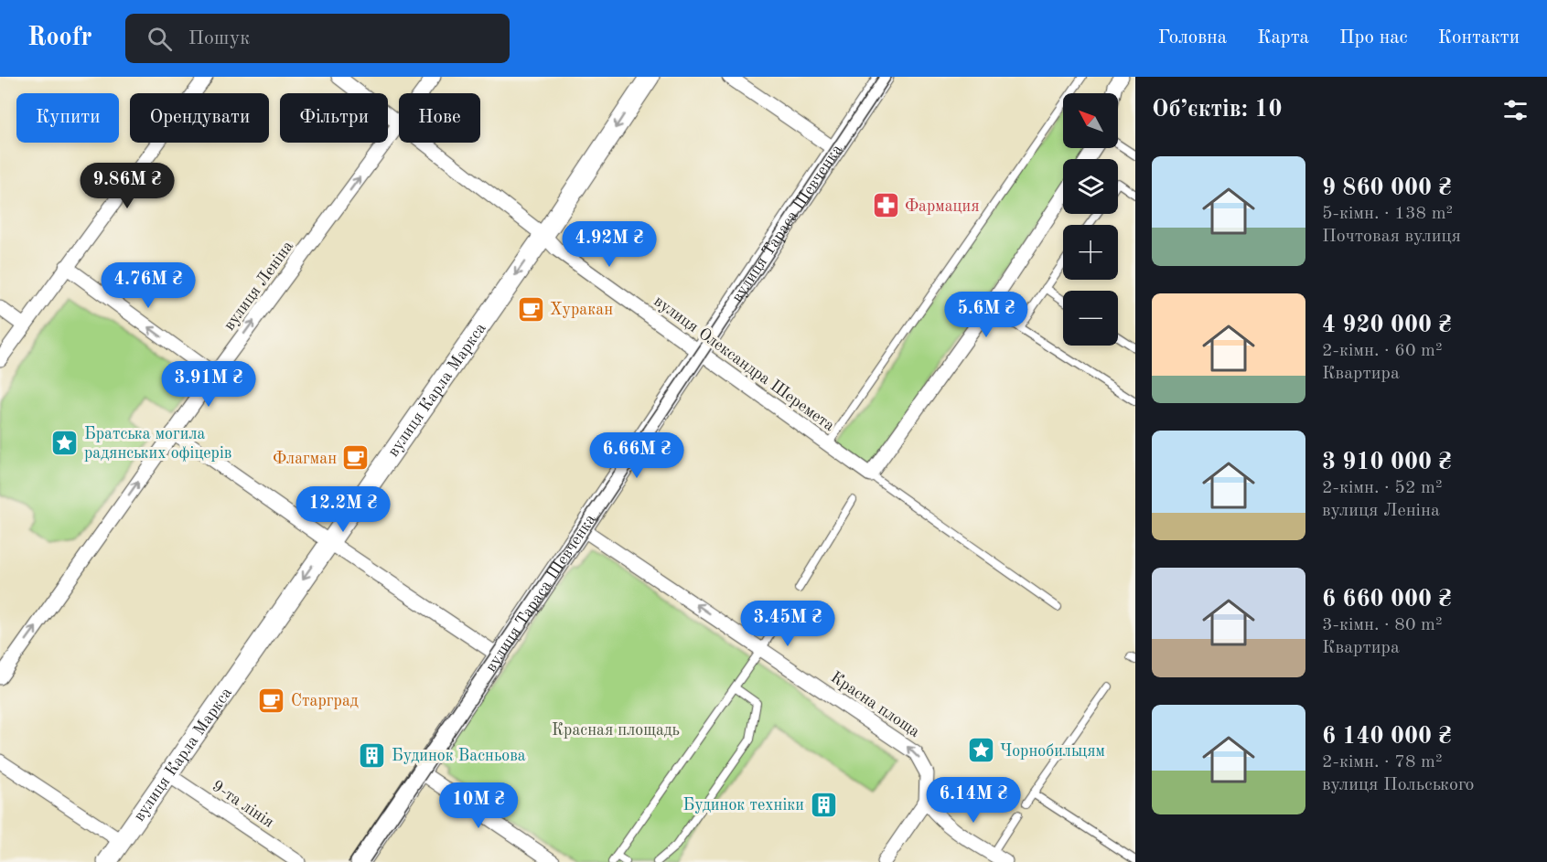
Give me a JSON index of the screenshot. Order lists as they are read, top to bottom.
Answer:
{
  "streets": {
    "main road": ["вулиця Тараса Шевченка", "вулиця Карла Маркса"],
    "street": [
      "вулиця Леніна",
      "вулиця Олександра Шеремета",
      "Красна площа",
      "9-та лінія"
    ]
  },
  "crossings": [
    ["вулиця Тараса Шевченка", "вулиця Олександра Шеремета"],
    ["вулиця Тараса Шевченка", "Красна площа"],
    ["вулиця Олександра Шеремета", "вулиця Карла Маркса"],
    ["вулиця Карла Маркса", "9-та лінія"]
  ],
  "one_way": ["вулиця Леніна", "вулиця Карла Маркса", "Красна площа"],
  "parks": ["Красная площадь"],
  "places": {
    "pharmacy": ["Фармация"],
    "cafe": ["Хуракан", "Флагман", "Старград"],
    "place": ["Братська могила радянських офіцерів", "Чорнобильцям"],
    "building": ["Будинок Васньова", "Будинок техніки"]
  },
  "north": "top left",
  "page": {
    "header": "Roofr",
    "search": "Пошук",
    "nav": [
      "Головна",
      "Карта",
      "Про нас",
      "Контакти"
    ],
    "heading": "Об’єктів: 10",
    "map_buttons": ["+", "−"],
    "chip": [
      "Купити",
      "Орендувати",
      "Фільтри",
      "Нове"
    ],
    "list": [
      {
        "name": "9 860 000 ₴",
        "note": "5-кімн. · 138 m² · Почтовая вулиця"
      },
      {
        "name": "4 920 000 ₴",
        "note": "2-кімн. · 60 m² · Квартира"
      },
      {
        "name": "3 910 000 ₴",
        "note": "2-кімн. · 52 m² · вулиця Леніна"
      },
      {
        "name": "6 660 000 ₴",
        "note": "3-кімн. · 80 m² · Квартира"
      },
      {
        "name": "6 140 000 ₴",
        "note": "2-кімн. · 78 m² · вулиця Польського"
      }
    ],
    "price": [
      "9.86M ₴",
      "4.92M ₴",
      "4.76M ₴",
      "5.6M ₴",
      "3.91M ₴",
      "6.66M ₴",
      "12.2M ₴",
      "3.45M ₴",
      "6.14M ₴",
      "10M ₴"
    ]
  }
}
